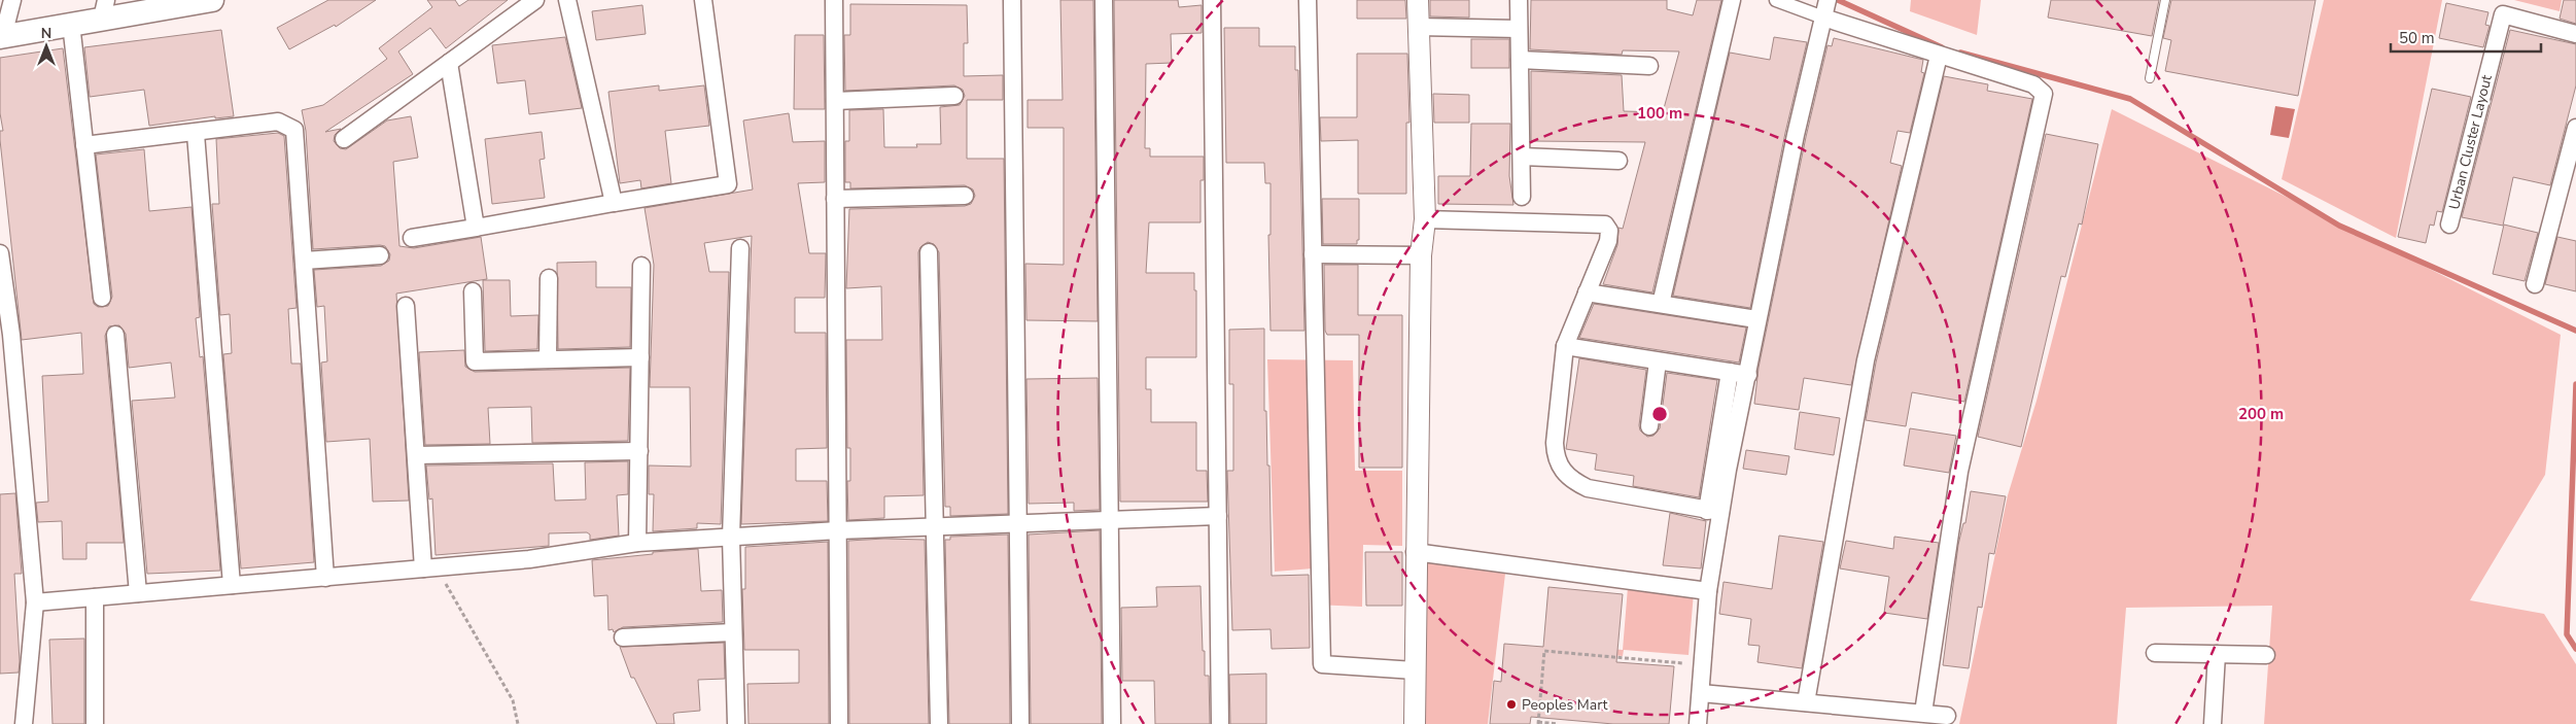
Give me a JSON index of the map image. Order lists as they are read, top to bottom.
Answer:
{
  "streets": {
    "street": ["Urban Cluster Layout"]
  },
  "places": ["Peoples Mart"],
  "scale_bar": "50 m",
  "north": "top",
  "rings": ["100 m", "200 m"]
}
